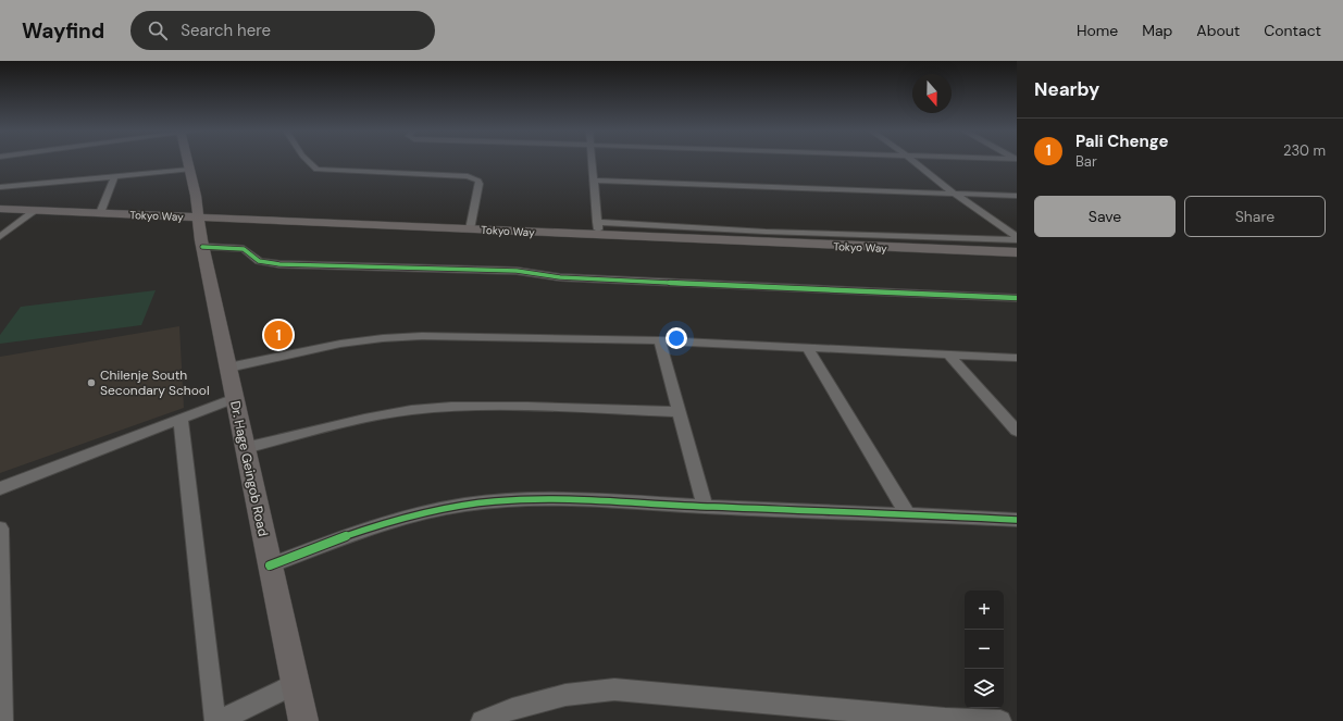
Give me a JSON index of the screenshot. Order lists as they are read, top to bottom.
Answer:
{
  "streets": {
    "main road": ["Tokyo Way", "Dr. Hage Geingob Road"]
  },
  "crossings": [
    ["Tokyo Way", "Dr. Hage Geingob Road"]
  ],
  "places": ["Chilenje South Secondary School"],
  "north": "bottom",
  "page": {
    "header": "Wayfind",
    "search": "Search here",
    "nav": [
      "Home",
      "Map",
      "About",
      "Contact"
    ],
    "heading": "Nearby",
    "list": [
      {
        "mark": "1",
        "name": "Pali Chenge",
        "note": "Bar",
        "value": "230 m"
      }
    ],
    "buttons": ["Save", "Share"],
    "pins": "1",
    "map_buttons": ["+", "−"]
  }
}
